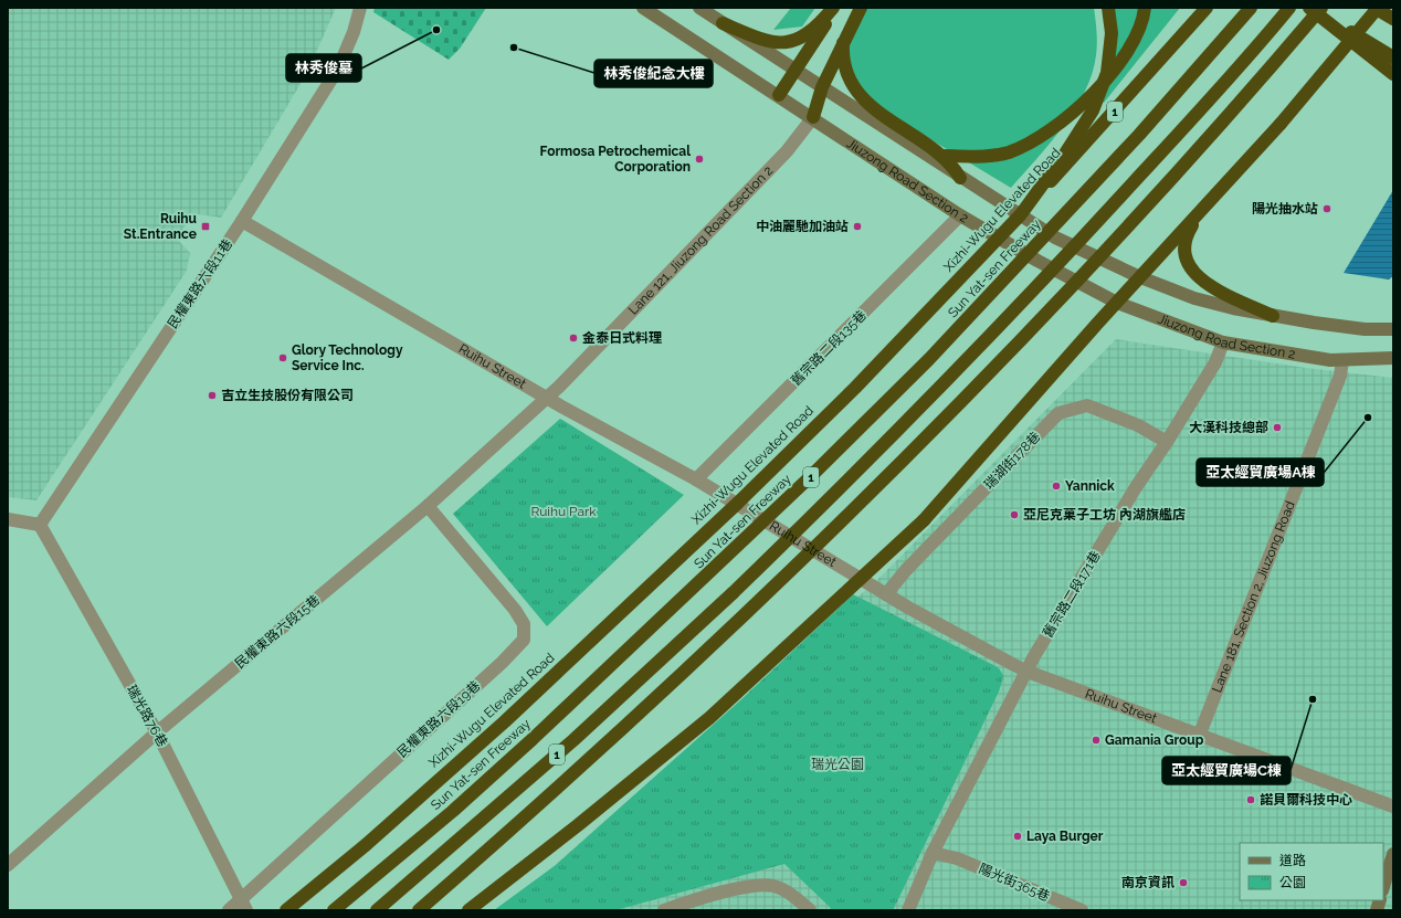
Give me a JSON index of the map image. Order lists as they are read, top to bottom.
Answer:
{
  "streets": {
    "highway": ["1", "Xizhi-Wugu Elevated Road", "Sun Yat-sen Freeway"],
    "main road": ["Jiuzong Road Section 2"],
    "street": [
      "Lane 121, Jiuzong Road Section 2",
      "民權東路六段11巷",
      "舊宗路二段135巷",
      "Ruihu Street",
      "瑞湖街178巷",
      "舊宗路二段171巷",
      "Lane 181, Section 2, Jiuzong Road",
      "民權東路六段15巷",
      "瑞光路76巷",
      "民權東路六段19巷",
      "陽光街365巷"
    ]
  },
  "crossings": [
    ["Jiuzong Road Section 2", "Lane 121, Jiuzong Road Section 2"],
    ["Jiuzong Road Section 2", "舊宗路二段135巷"],
    ["Jiuzong Road Section 2", "舊宗路二段171巷"],
    ["Jiuzong Road Section 2", "Lane 181, Section 2, Jiuzong Road"],
    ["Lane 121, Jiuzong Road Section 2", "Ruihu Street"],
    ["Lane 121, Jiuzong Road Section 2", "民權東路六段15巷"],
    ["民權東路六段11巷", "Ruihu Street"],
    ["民權東路六段11巷", "瑞光路76巷"],
    ["舊宗路二段135巷", "Ruihu Street"],
    ["Ruihu Street", "瑞湖街178巷"],
    ["Ruihu Street", "舊宗路二段171巷"],
    ["Ruihu Street", "Lane 181, Section 2, Jiuzong Road"],
    ["Ruihu Street", "民權東路六段15巷"],
    ["瑞湖街178巷", "舊宗路二段171巷"],
    ["舊宗路二段171巷", "陽光街365巷"],
    ["民權東路六段15巷", "瑞光路76巷"],
    ["民權東路六段15巷", "民權東路六段19巷"],
    ["瑞光路76巷", "民權東路六段19巷"]
  ],
  "parks": ["Ruihu Park", "瑞光公園"],
  "places": {
    "other": [
      "林秀俊墓",
      "林秀俊紀念大樓",
      "Formosa Petrochemical Corporation",
      "陽光抽水站",
      "中油麗馳加油站",
      "金泰日式料理",
      "Glory Technology Service Inc.",
      "吉立生技股份有限公司",
      "亞太經貿廣場A棟",
      "大漢科技總部",
      "Yannick",
      "亞尼克菓子工坊 內湖旗艦店",
      "亞太經貿廣場C棟",
      "Gamania Group",
      "諾貝爾科技中心",
      "Laya Burger",
      "南京資訊"
    ],
    "transit": ["Ruihu St.Entrance"]
  },
  "legend": ["道路", "公園"]
}
